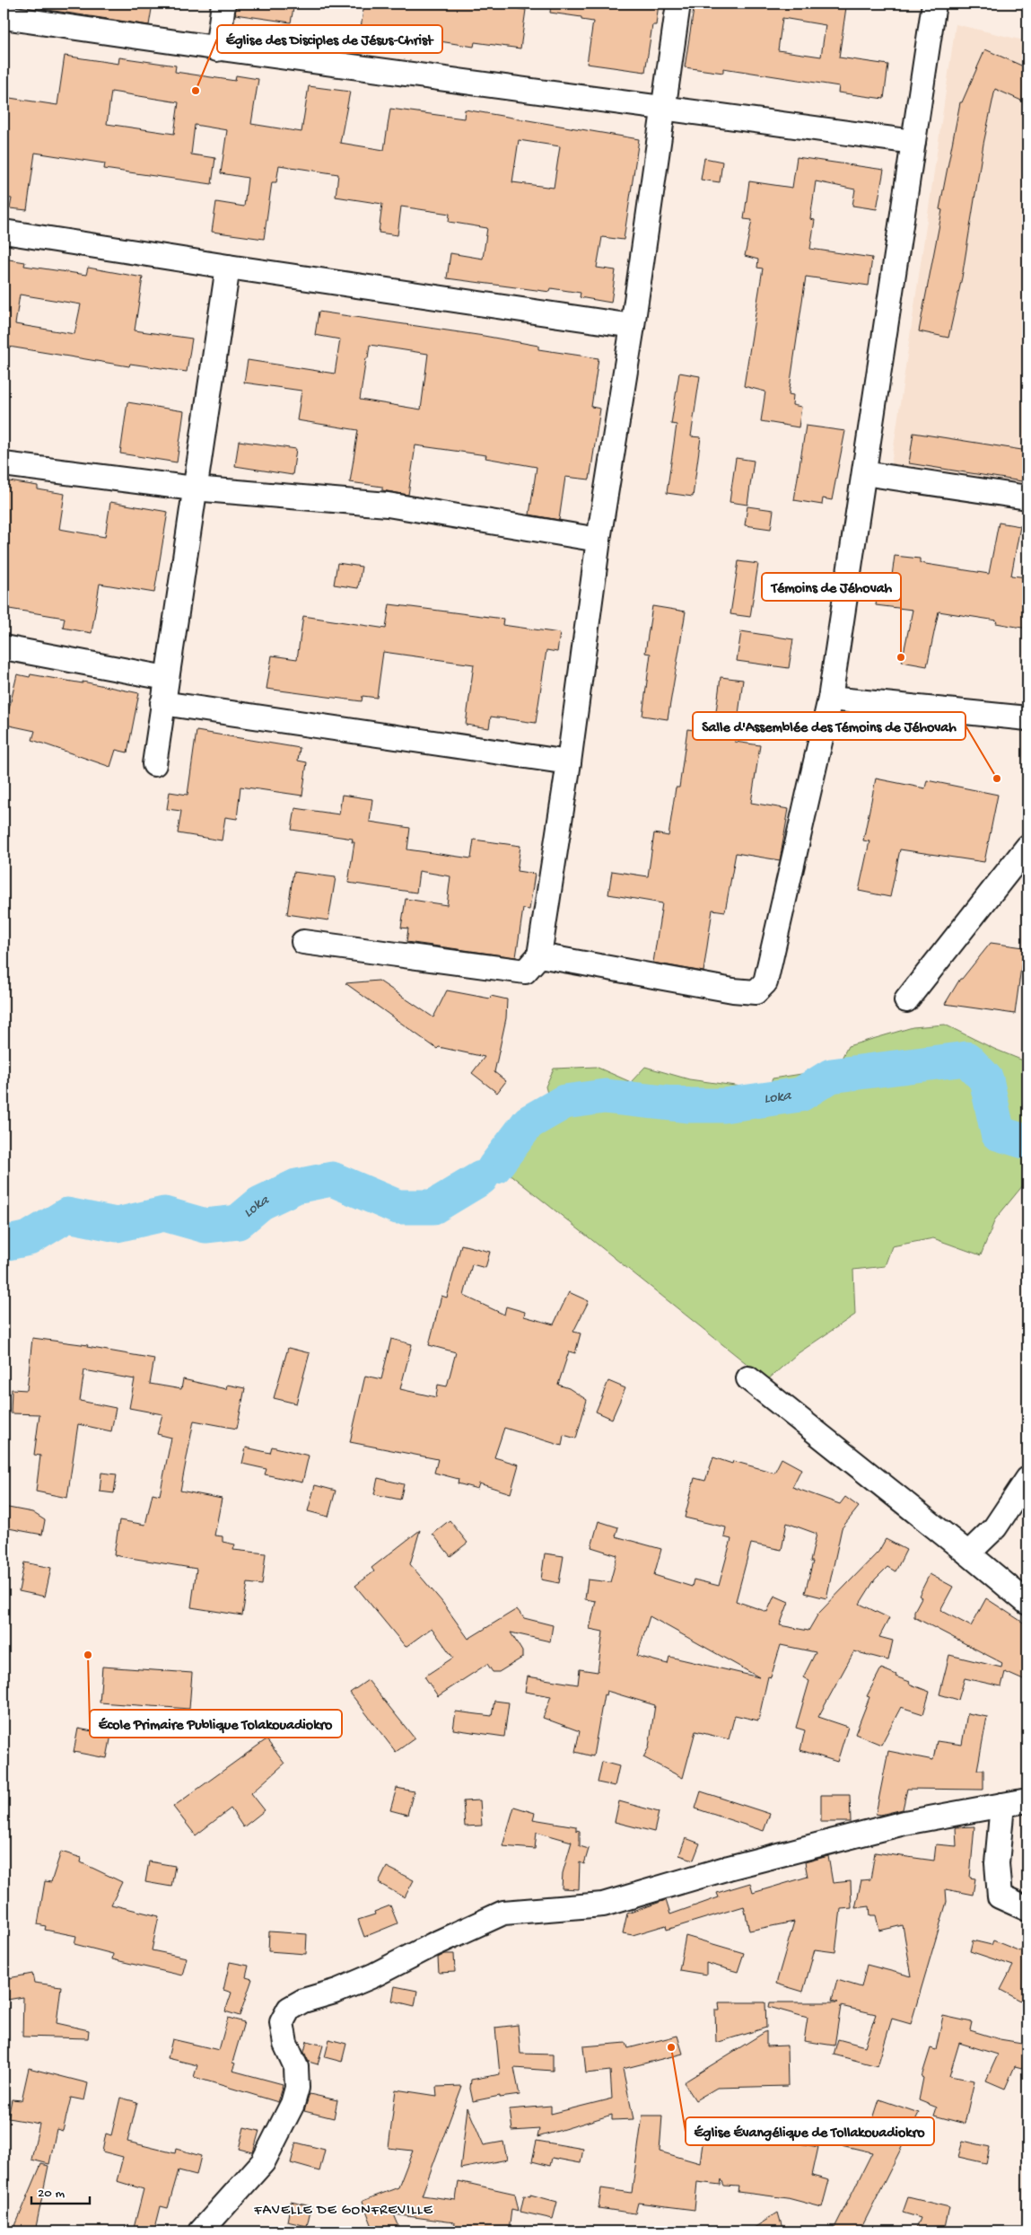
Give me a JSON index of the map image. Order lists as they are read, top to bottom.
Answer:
{
  "districts": ["FAVELLE DE GONFREVILLE"],
  "water": ["Loka"],
  "places": [
    "Église des Disciples de Jésus-Christ",
    "Témoins de Jéhovah",
    "Salle d'Assemblée des Témoins de Jéhovah",
    "École Primaire Publique Tolakouadiokro",
    "Église Évangélique de Tollakouadiokro"
  ],
  "scale_bar": "20 m"
}
